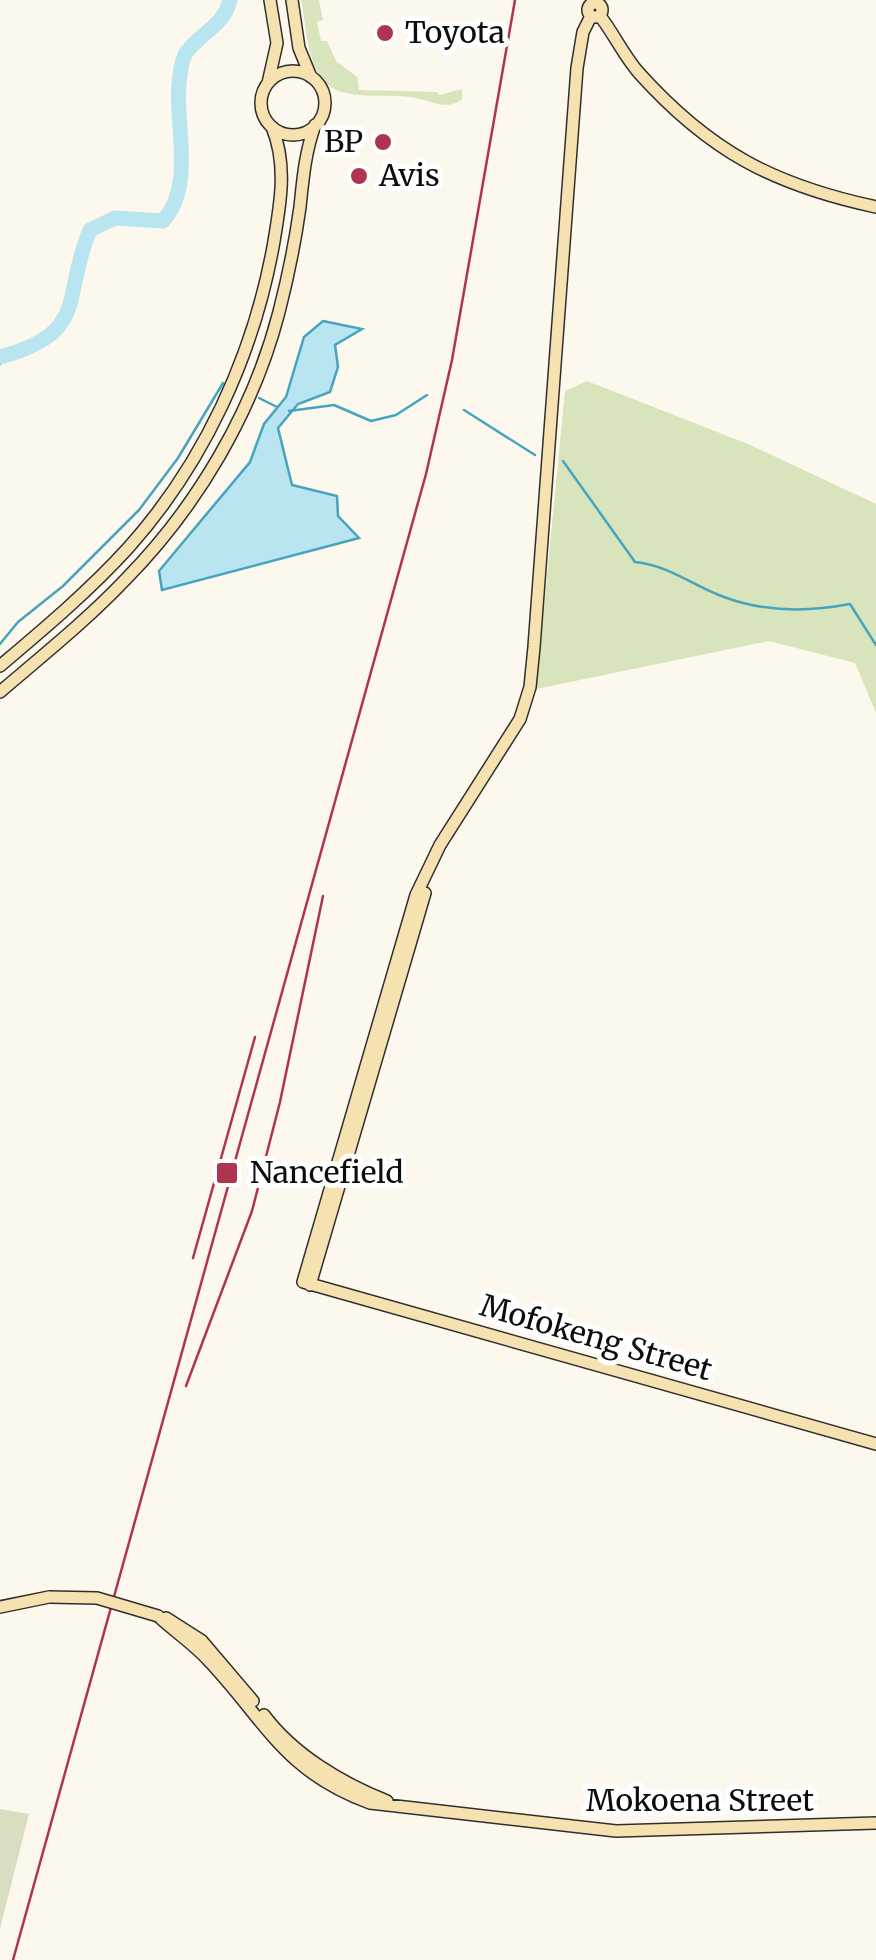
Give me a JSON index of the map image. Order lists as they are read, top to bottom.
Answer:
{
  "streets": {
    "main road": ["Mofokeng Street", "Mokoena Street"]
  },
  "places": {
    "other": ["Toyota", "BP", "Avis"],
    "transit": ["Nancefield"]
  }
}
